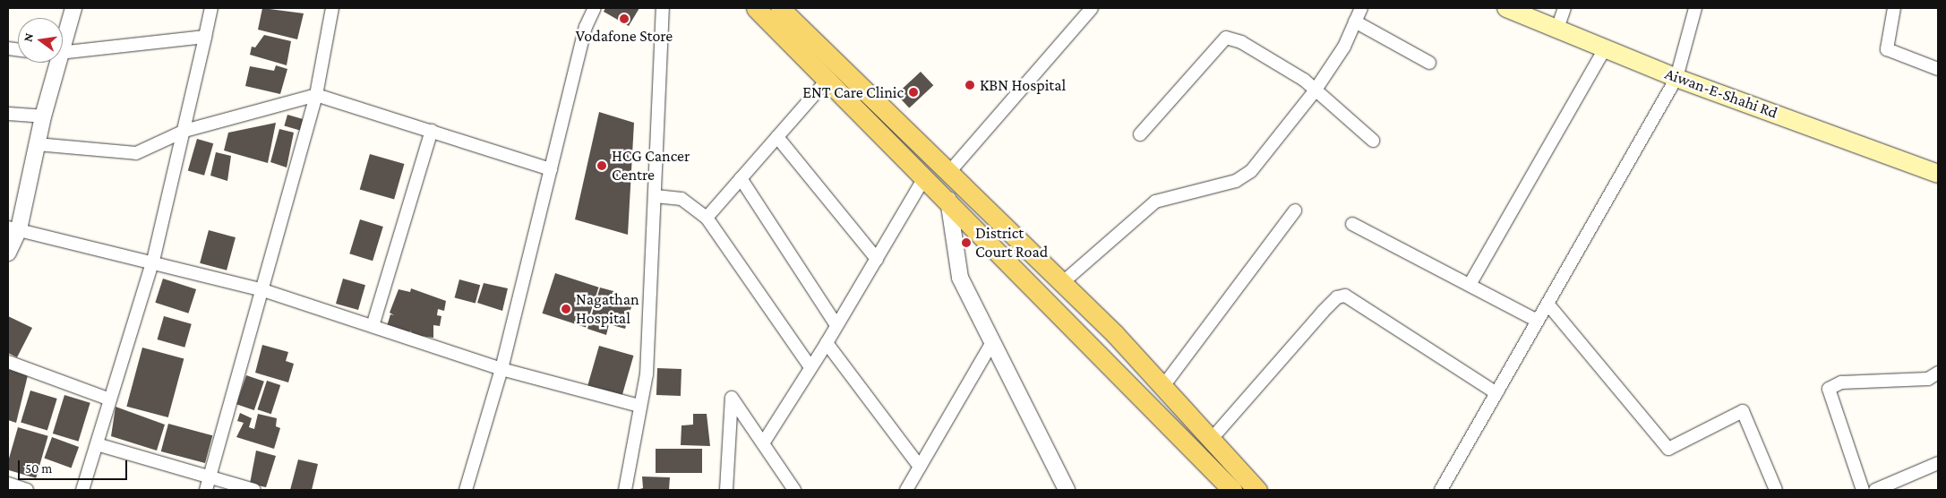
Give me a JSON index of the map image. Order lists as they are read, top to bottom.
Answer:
{
  "streets": {
    "main road": ["Aiwan-E-Shahi Rd"]
  },
  "places": [
    "Vodafone Store",
    "KBN Hospital",
    "ENT Care Clinic",
    "HCG Cancer Centre",
    "District Court Road",
    "Nagathan Hospital"
  ],
  "scale_bar": "50 m",
  "north": "left"
}
